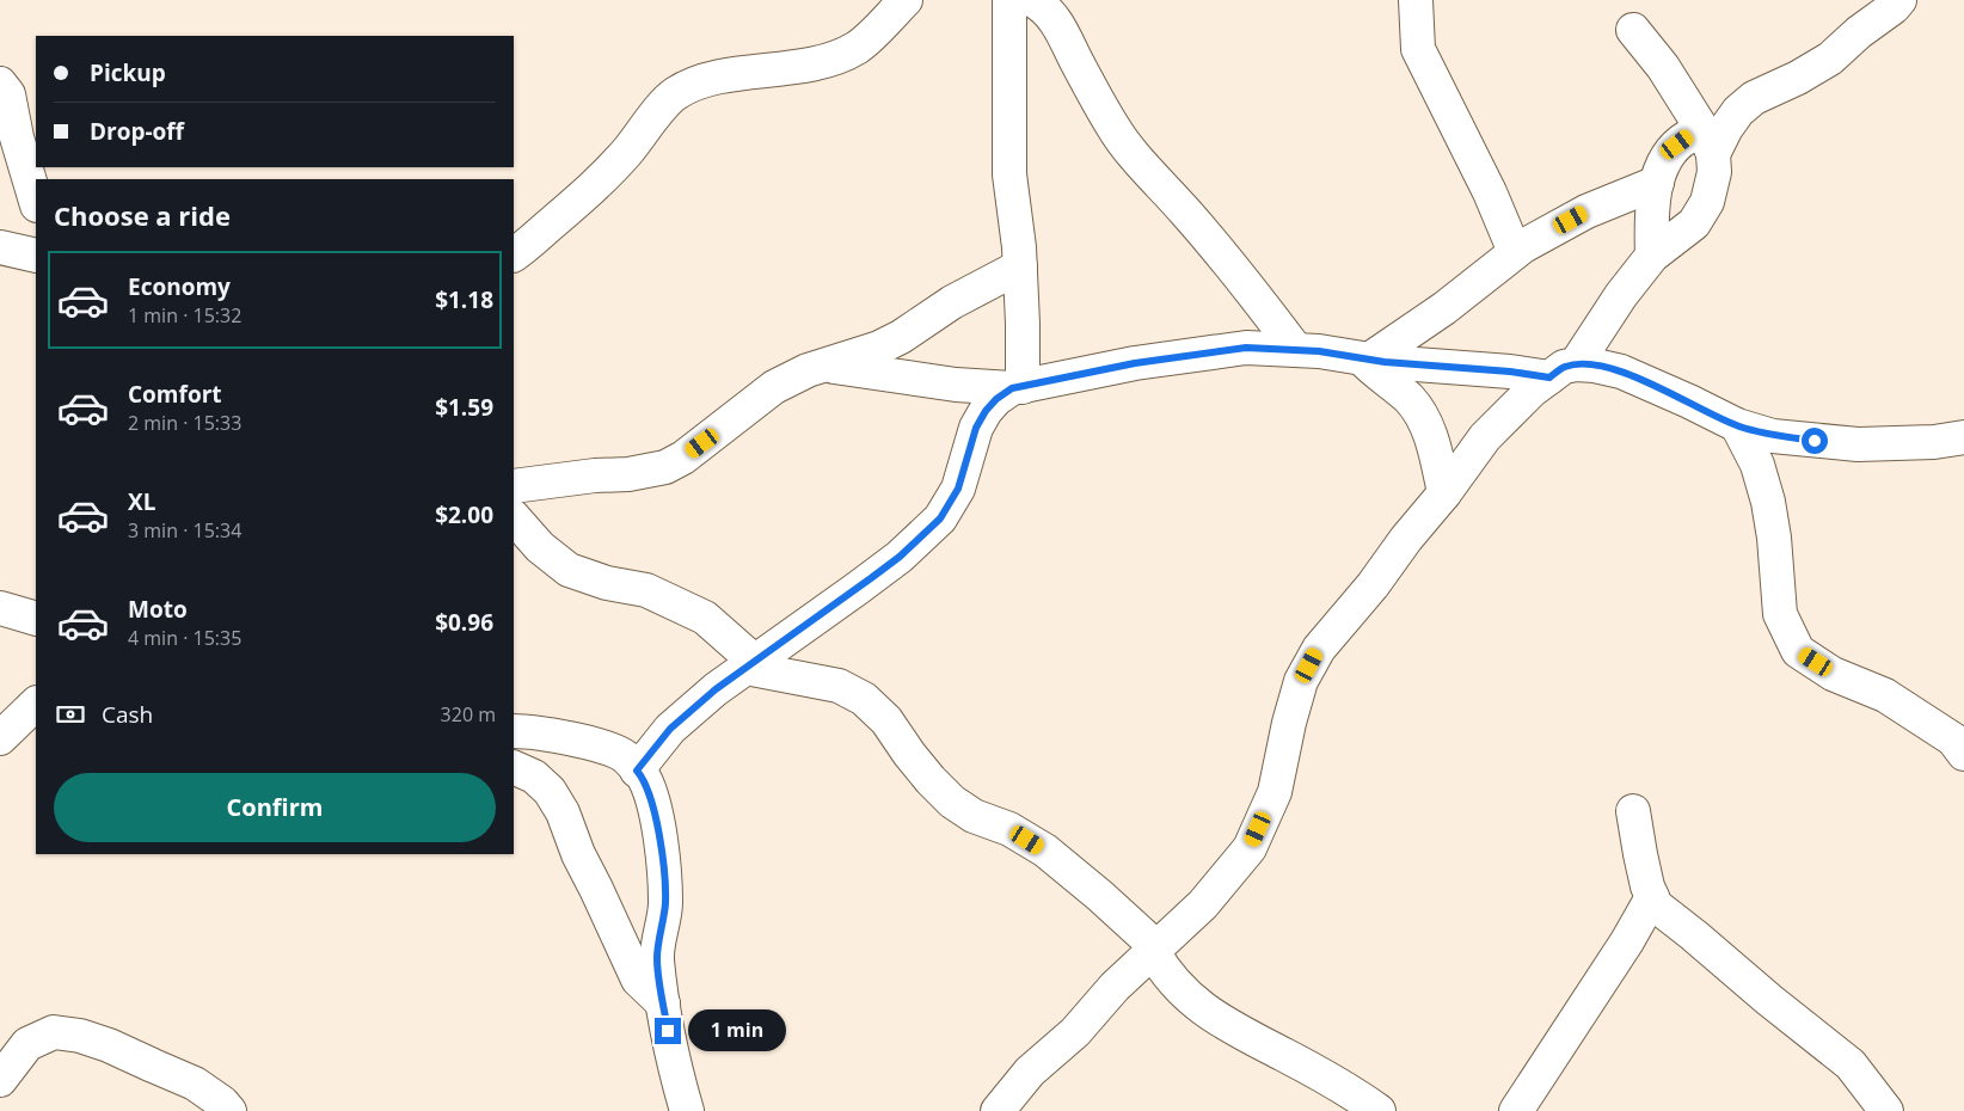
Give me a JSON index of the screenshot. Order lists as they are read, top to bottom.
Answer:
{
  "page": {
    "banner": ["Pickup", "Drop-off"],
    "heading": "Choose a ride",
    "list": [
      {
        "name": "Economy",
        "note": "1 min · 15:32",
        "value": "$1.18"
      },
      {
        "name": "Comfort",
        "note": "2 min · 15:33",
        "value": "$1.59"
      },
      {
        "name": "XL",
        "note": "3 min · 15:34",
        "value": "$2.00"
      },
      {
        "name": "Moto",
        "note": "4 min · 15:35",
        "value": "$0.96"
      }
    ],
    "pay": ["Cash", "320 m"],
    "buttons": "Confirm",
    "bubble": "1 min"
  }
}
